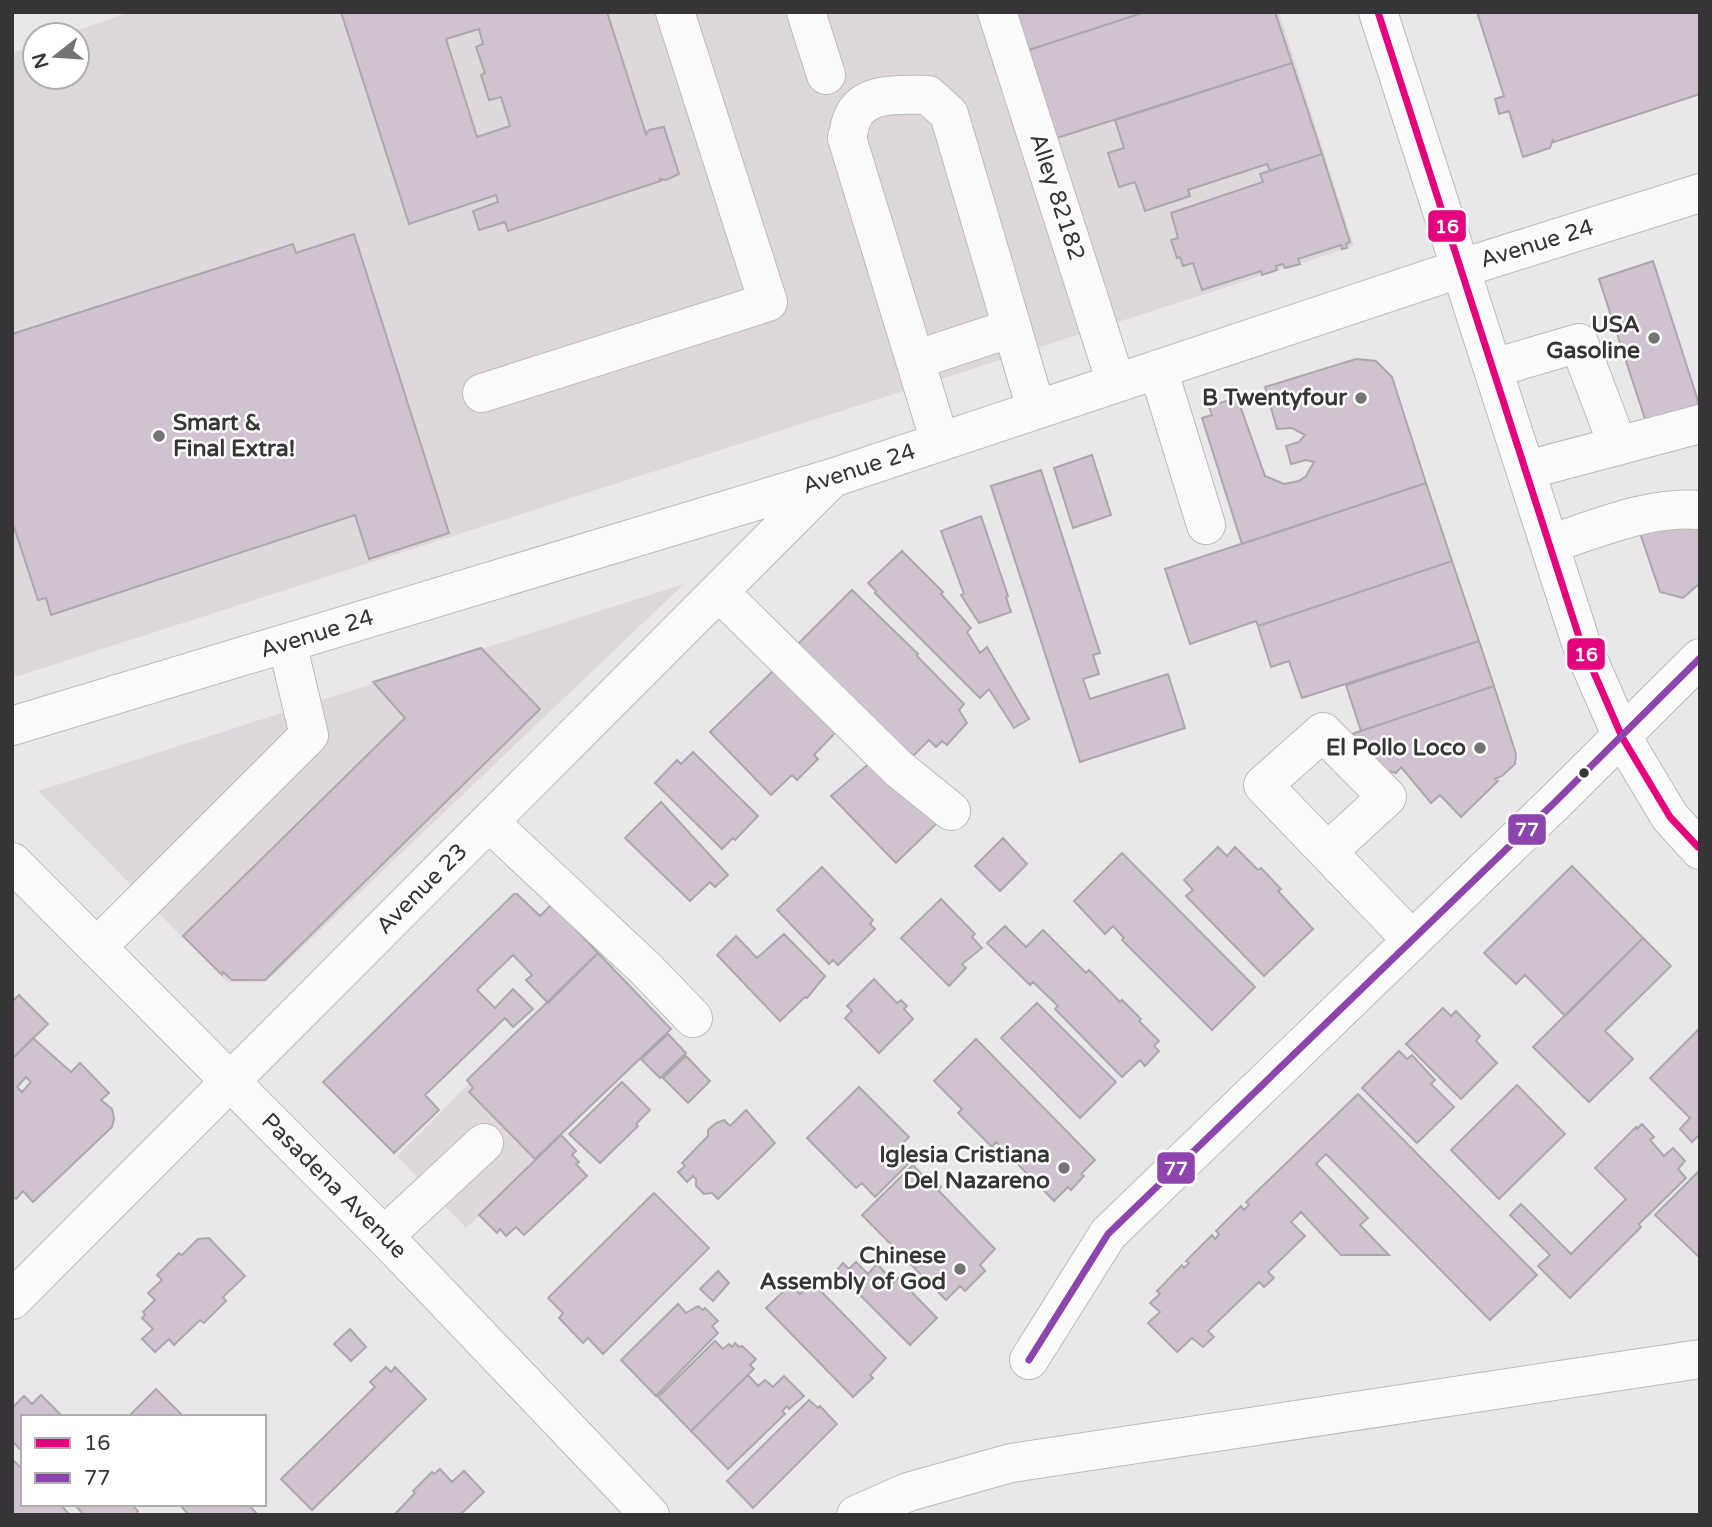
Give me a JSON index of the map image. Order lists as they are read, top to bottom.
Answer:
{
  "streets": {
    "street": [
      "Alley 82182",
      "Avenue 24",
      "Avenue 23",
      "Pasadena Avenue"
    ]
  },
  "crossings": [
    ["Alley 82182", "Avenue 24"],
    ["Avenue 24", "Avenue 23"],
    ["Avenue 23", "Pasadena Avenue"]
  ],
  "places": [
    "USA Gasoline",
    "B Twentyfour",
    "Smart & Final Extra!",
    "El Pollo Loco",
    "Iglesia Cristiana Del Nazareno",
    "Chinese Assembly of God"
  ],
  "lines": ["transit line 16", "transit line 77"],
  "legend": ["16", "77"],
  "north": "left"
}
